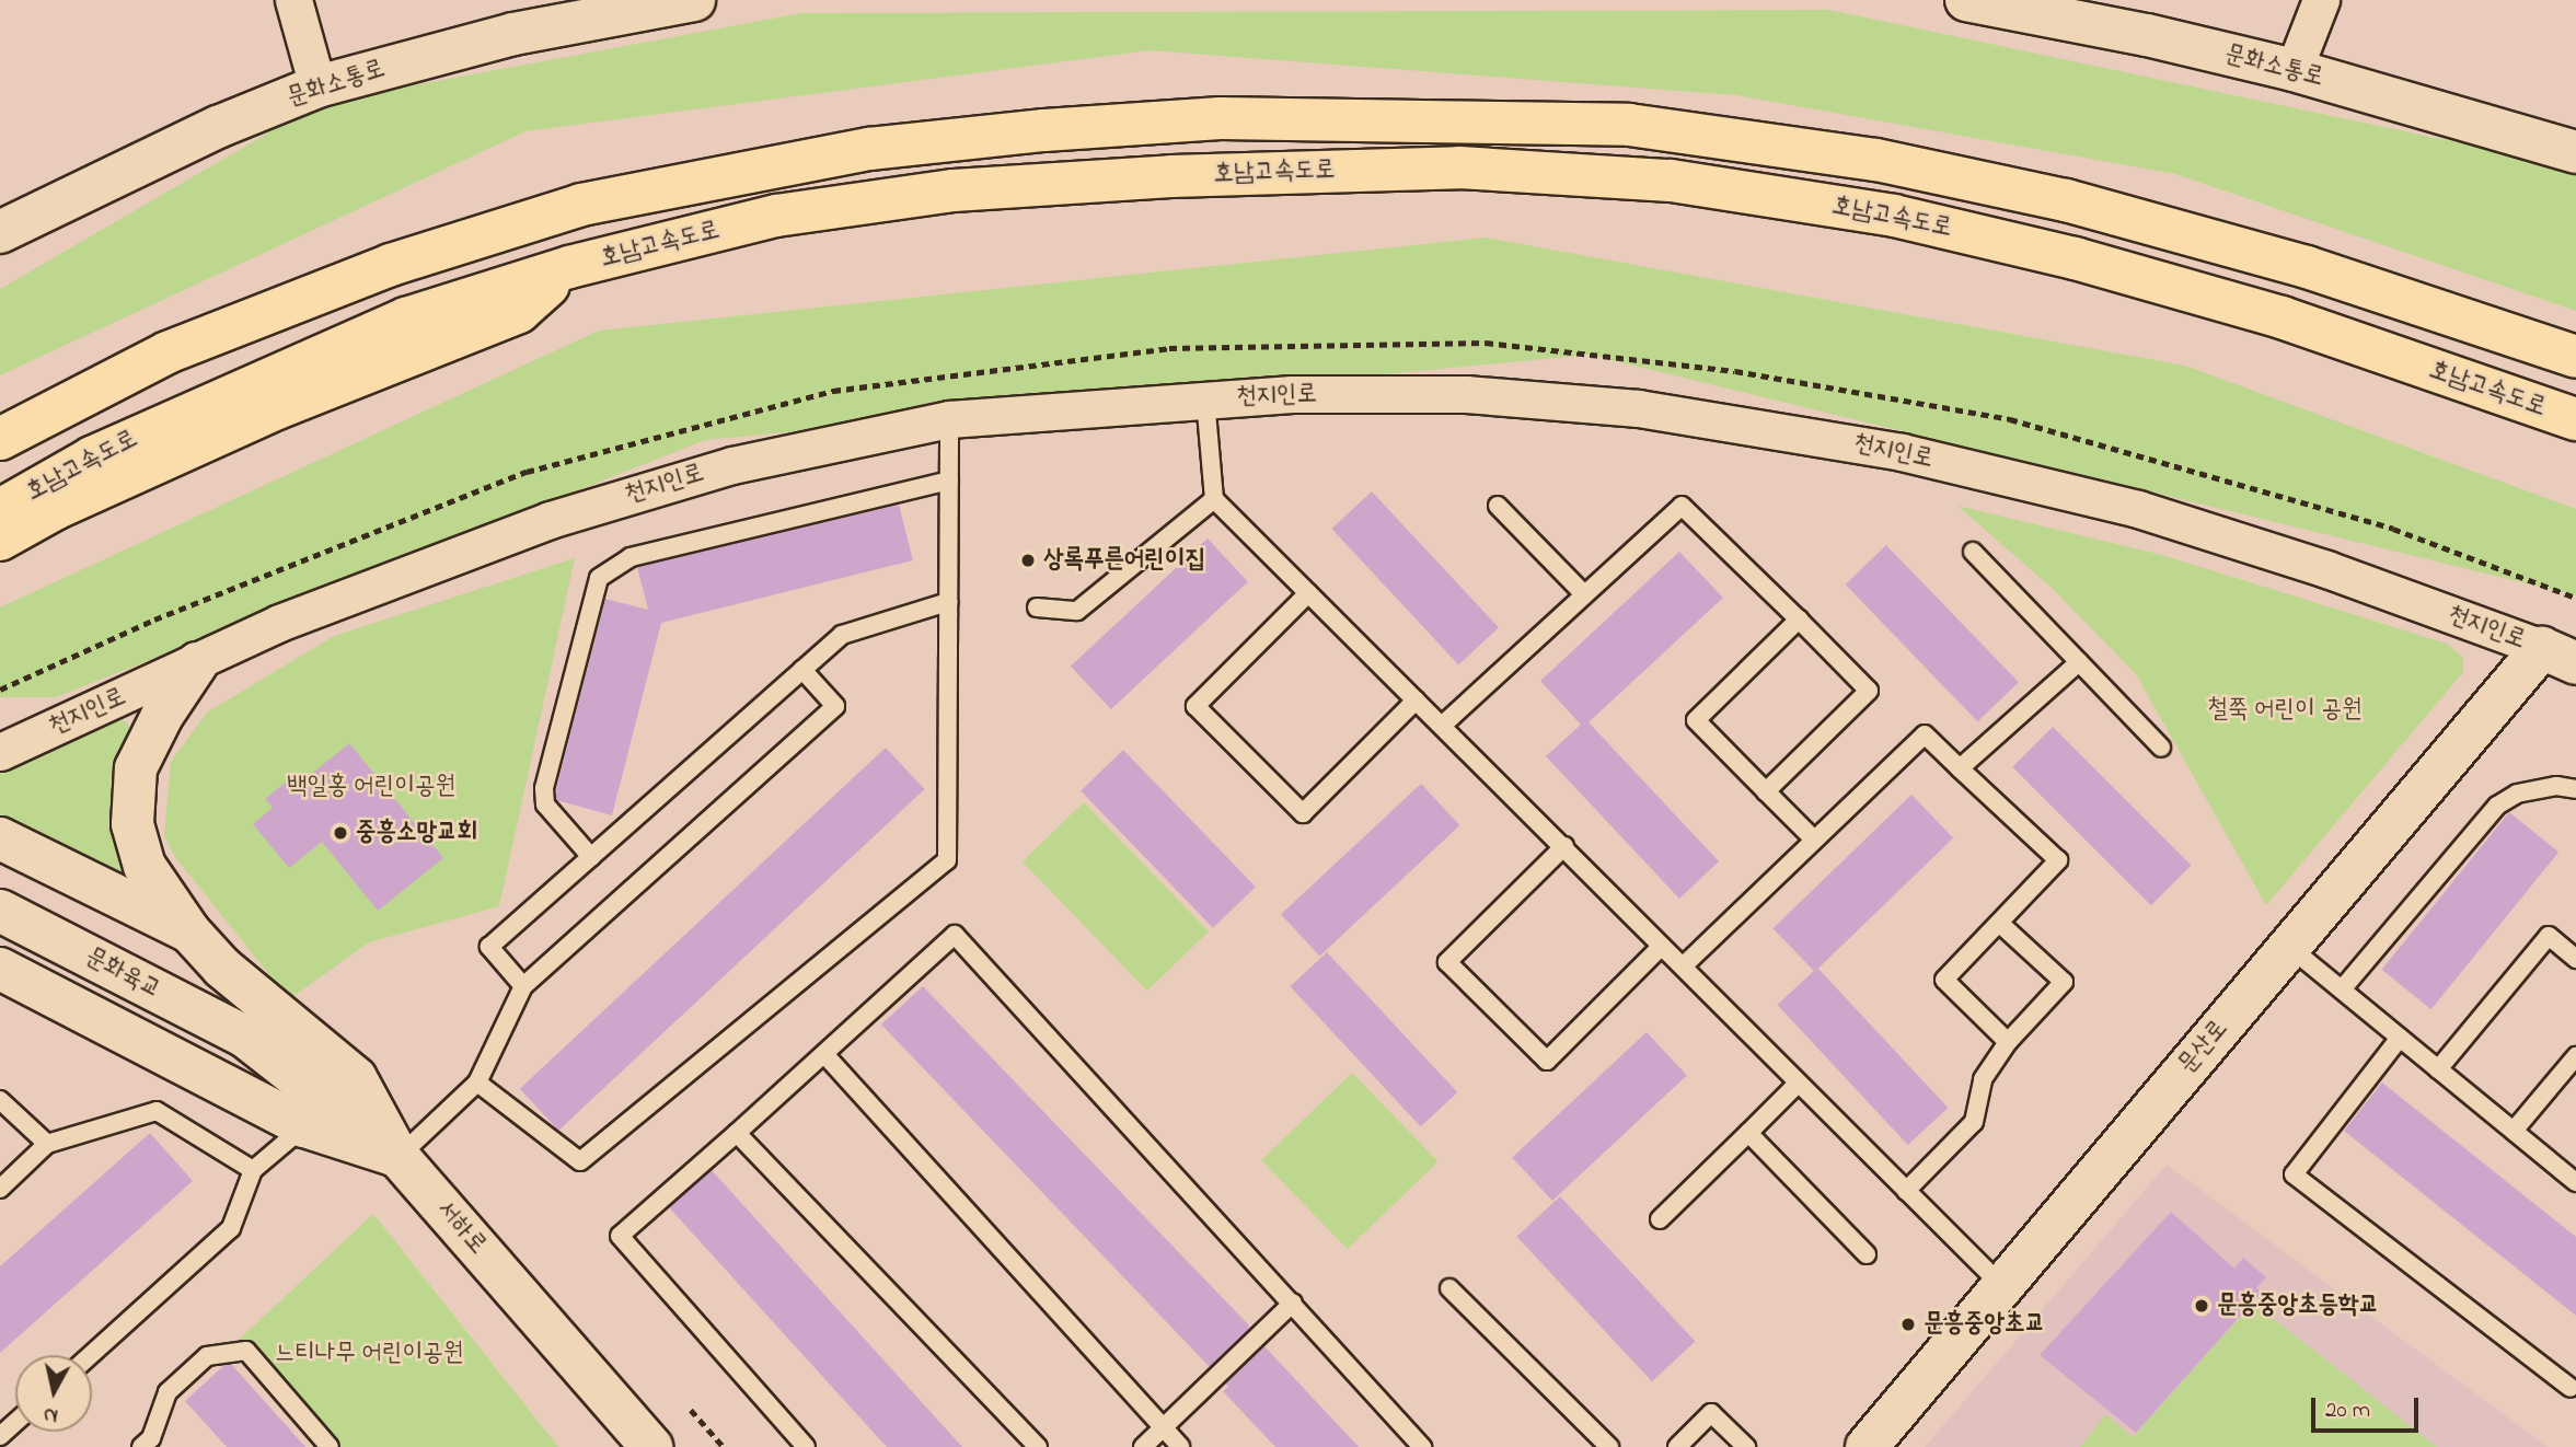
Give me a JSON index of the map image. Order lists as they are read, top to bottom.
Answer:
{
  "streets": {
    "highway": ["호남고속도로"],
    "street": [
      "문화소통로",
      "천지인로",
      "문화육교",
      "문산로",
      "서하로"
    ]
  },
  "crossings": [
    ["천지인로", "문산로"],
    ["문화육교", "서하로"]
  ],
  "parks": ["철쭉 어린이 공원", "백일홍 어린이공원", "느티나무 어린이공원"],
  "places": [
    "상록푸른어린이집",
    "중흥소망교회",
    "문흥중앙초등학교",
    "문흥중앙초교"
  ],
  "scale_bar": "20 m",
  "north": "bottom"
}
